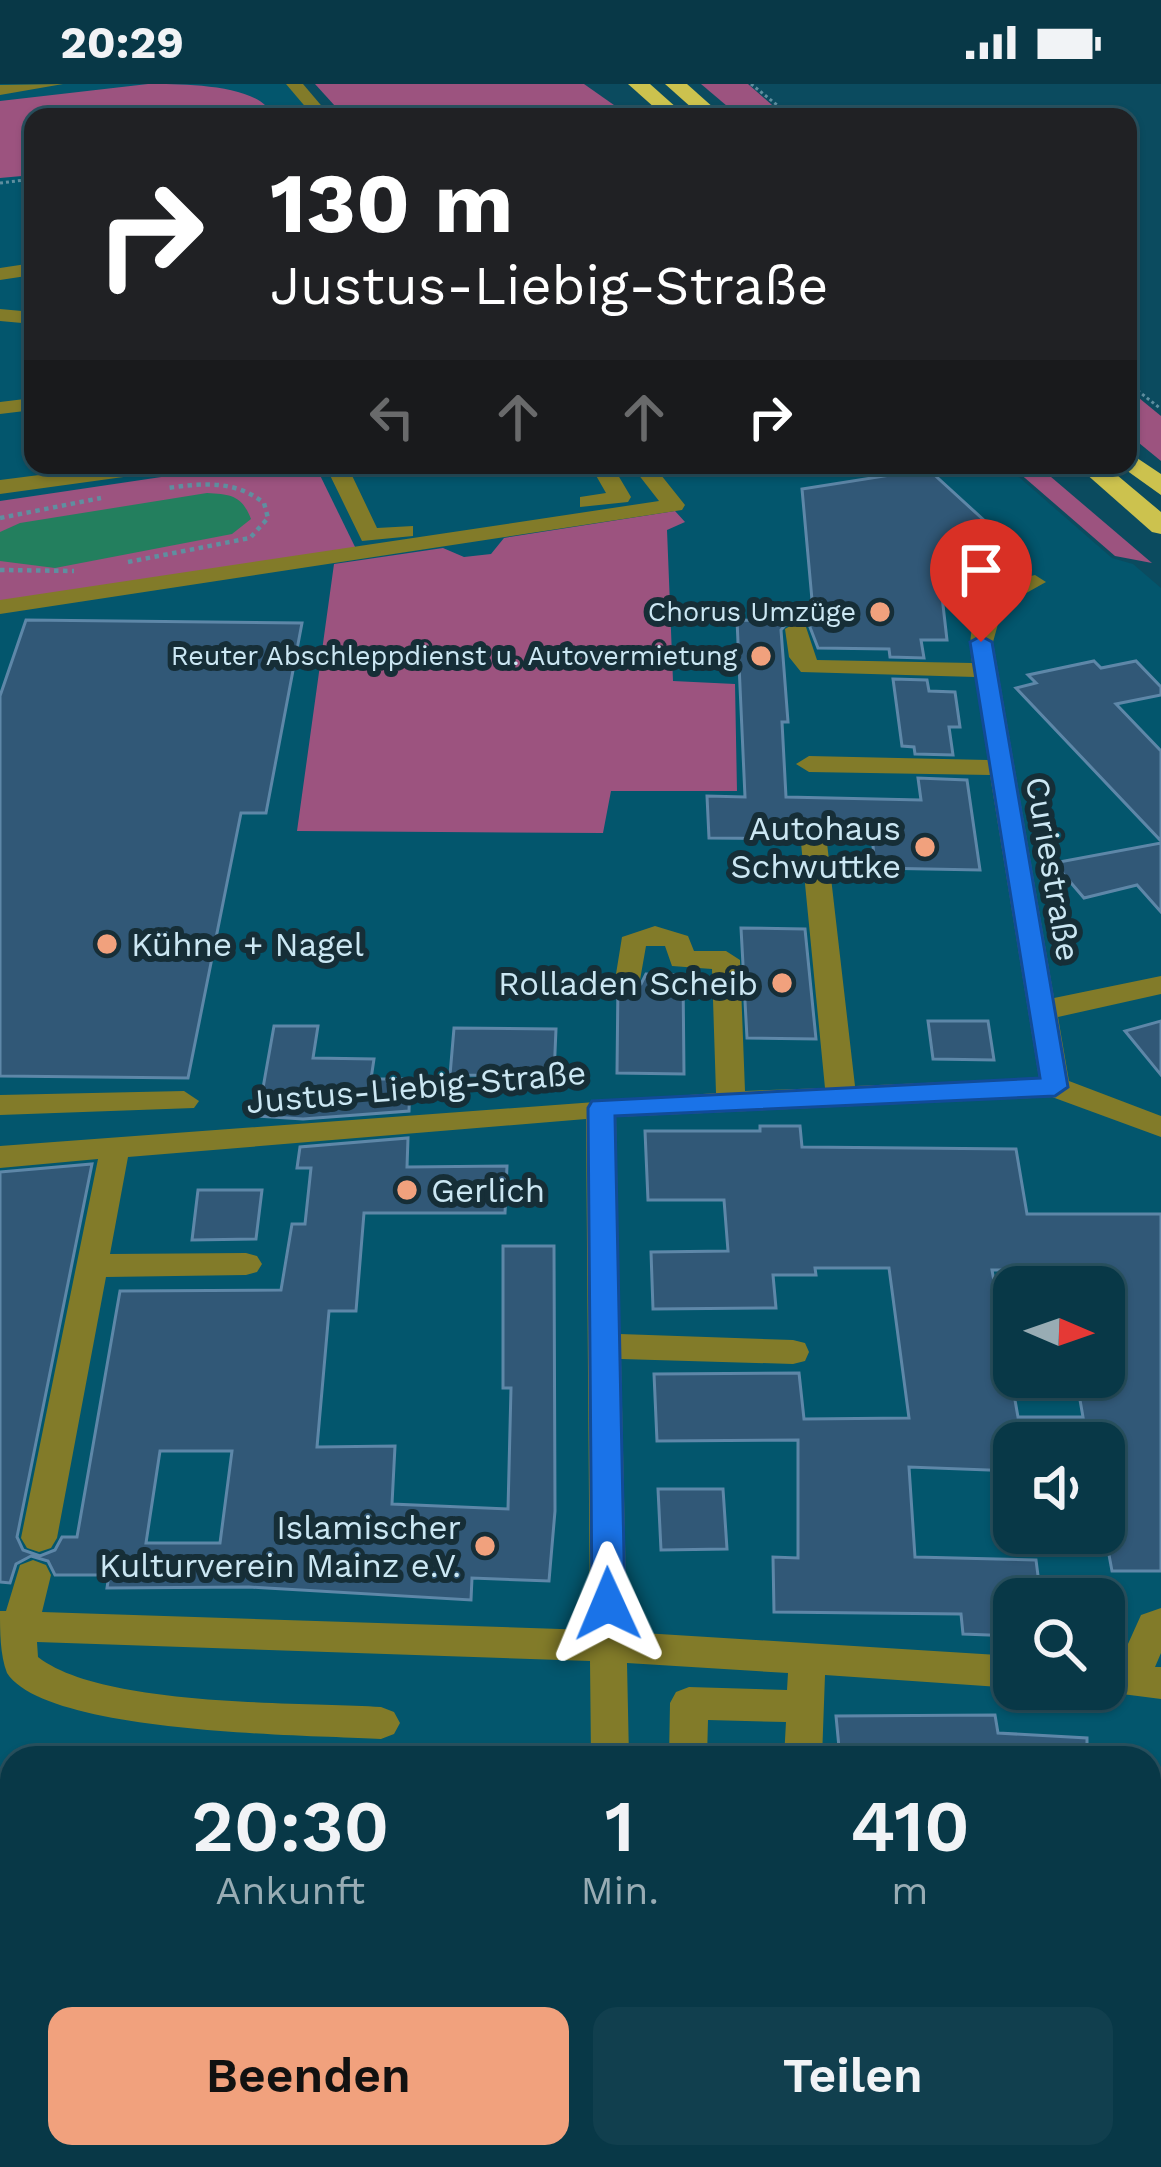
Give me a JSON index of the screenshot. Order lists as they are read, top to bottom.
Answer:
{
  "streets": {
    "street": ["Curiestraße", "Justus-Liebig-Straße"]
  },
  "crossings": [
    ["Curiestraße", "Justus-Liebig-Straße"]
  ],
  "places": [
    "Chorus Umzüge",
    "Reuter Abschleppdienst u. Autovermietung",
    "Autohaus Schwuttke",
    "Kühne + Nagel",
    "Rolladen Scheib",
    "Gerlich",
    "Islamischer Kulturverein Mainz e.V."
  ],
  "north": "right",
  "page": {
    "status": "20:29",
    "turn": ["130 m", "Justus-Liebig-Straße"],
    "eta": [
      "20:30",
      "Ankunft",
      "1",
      "Min.",
      "410",
      "m"
    ],
    "buttons": ["Beenden", "Teilen"]
  }
}
